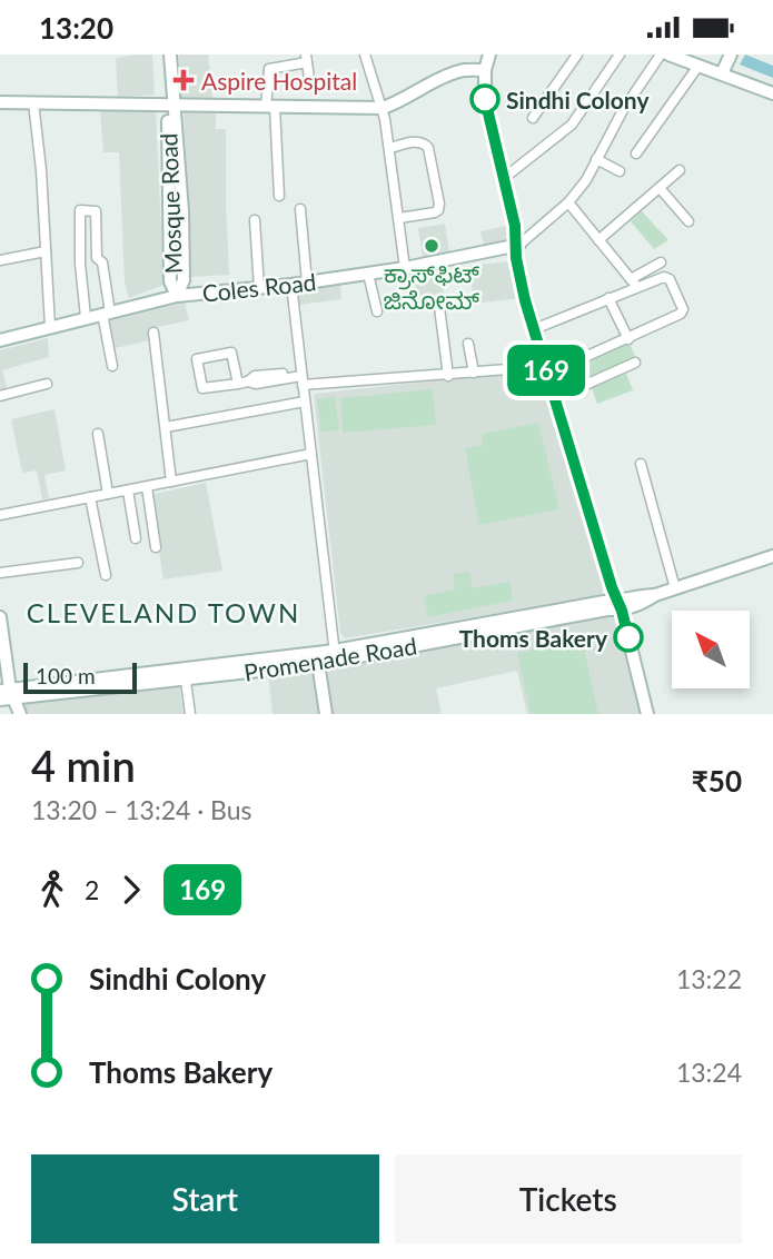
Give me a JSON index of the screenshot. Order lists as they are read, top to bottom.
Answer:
{
  "streets": {
    "street": ["Mosque Road", "Coles Road", "Promenade Road"]
  },
  "crossings": [
    ["Mosque Road", "Coles Road"]
  ],
  "districts": ["CLEVELAND TOWN"],
  "places": {
    "health": ["Aspire Hospital"],
    "other": ["Sindhi Colony", "ಕ್ರಾಸ್‌ಫಿಟ್ ಜಿನೋಮ್", "Thoms Bakery"]
  },
  "lines": ["bus line 169"],
  "scale_bar": "100 m",
  "north": "top left",
  "page": {
    "status": "13:20",
    "on_map": "169",
    "scale": "100 m",
    "heading": ["4 min", "13:20 – 13:24 · Bus", "₹50"],
    "legs": ["2", "169"],
    "list": [
      {
        "name": "Sindhi Colony",
        "value": "13:22"
      },
      {
        "name": "Thoms Bakery",
        "value": "13:24"
      }
    ],
    "buttons": ["Start", "Tickets"]
  }
}
